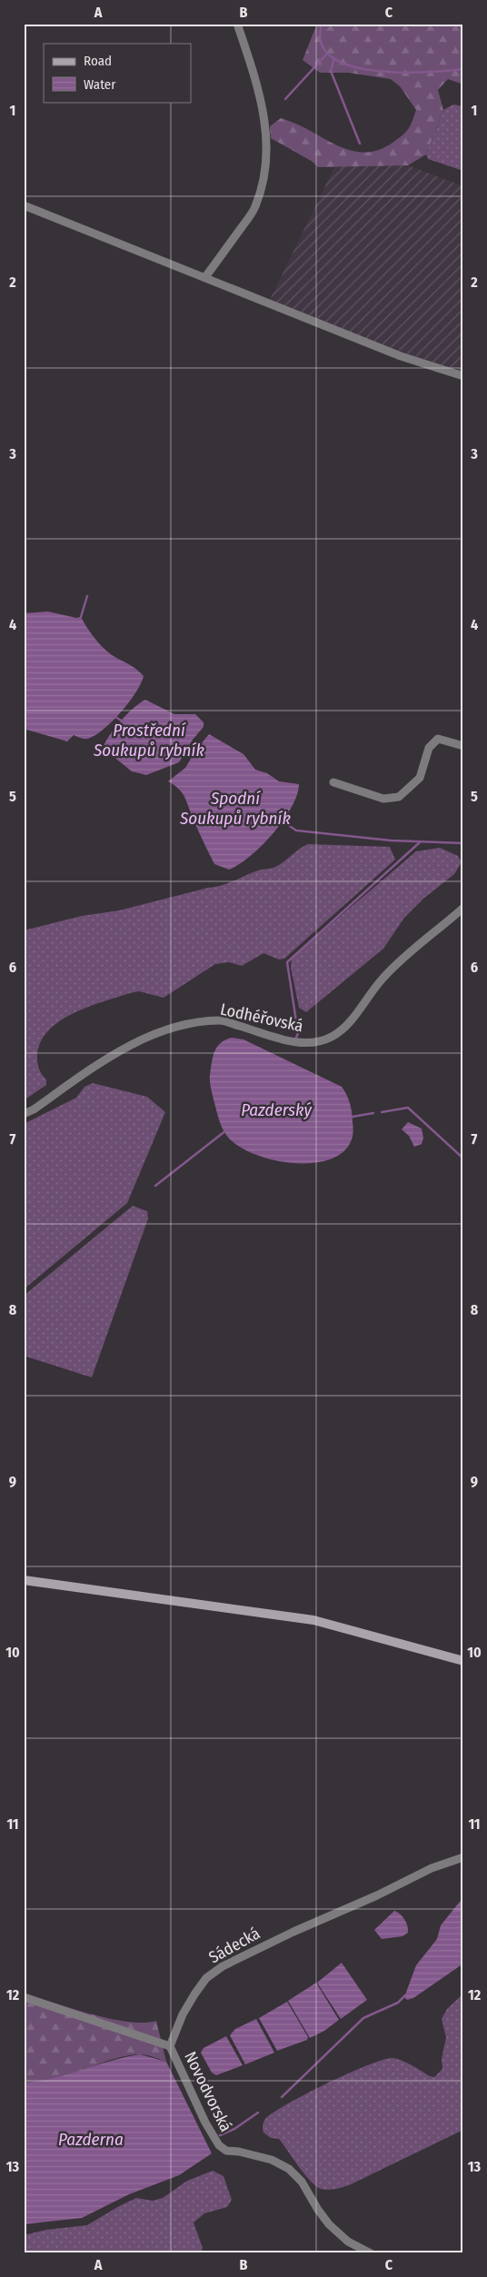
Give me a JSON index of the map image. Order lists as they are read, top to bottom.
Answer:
{
  "streets": {
    "street": ["Lodhéřovská", "Sádecká", "Novodvorská"]
  },
  "crossings": [
    ["Sádecká", "Novodvorská"]
  ],
  "water": [
    "Prostřední Soukupů rybník",
    "Spodní Soukupů rybník",
    "Pazderský",
    "Pazderna"
  ],
  "legend": ["Road", "Water"],
  "grid": {
    "columns": ["A", "B", "C"],
    "rows": [
      "1",
      "2",
      "3",
      "4",
      "5",
      "6",
      "7",
      "8",
      "9",
      "10",
      "11",
      "12",
      "13"
    ]
  }
}
